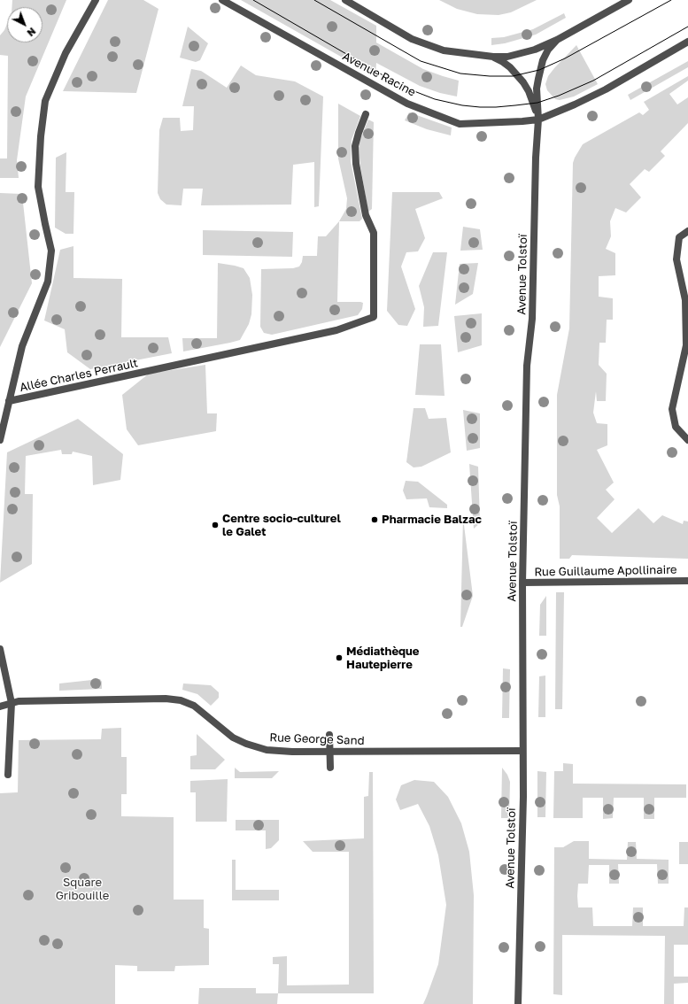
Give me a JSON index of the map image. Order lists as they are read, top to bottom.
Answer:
{
  "streets": {
    "street": [
      "Avenue Racine",
      "Avenue Tolstoï",
      "Allée Charles Perrault",
      "Rue Guillaume Apollinaire",
      "Rue George Sand"
    ]
  },
  "crossings": [
    ["Avenue Racine", "Avenue Tolstoï"],
    ["Avenue Tolstoï", "Rue Guillaume Apollinaire"],
    ["Avenue Tolstoï", "Rue George Sand"]
  ],
  "parks": ["Square Gribouille"],
  "places": ["Pharmacie Balzac", "Centre socio-culturel le Galet", "Médiathèque Hautepierre"],
  "north": "bottom right"
}
